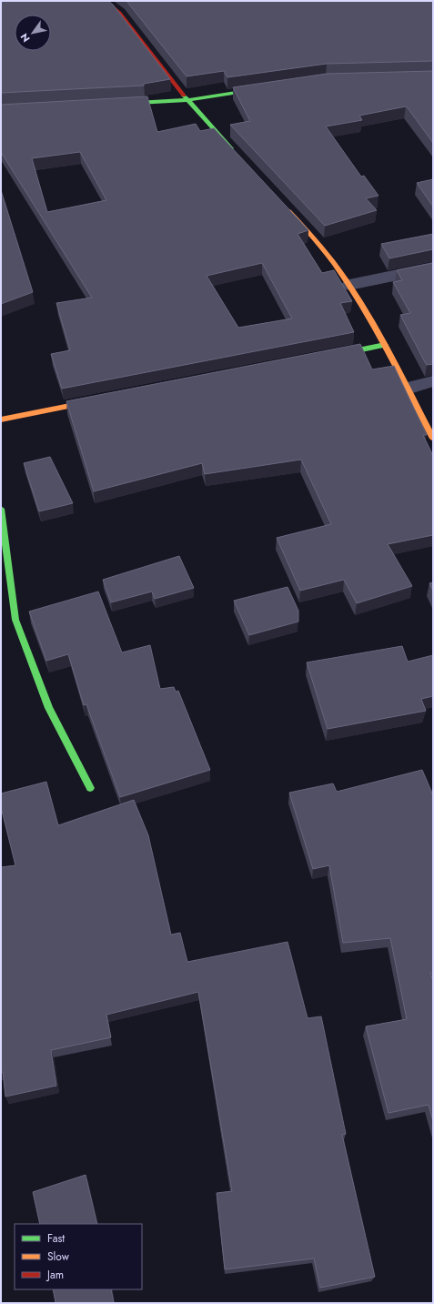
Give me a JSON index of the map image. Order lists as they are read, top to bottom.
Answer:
{
  "legend": ["Fast", "Slow", "Jam"],
  "north": "bottom left"
}
